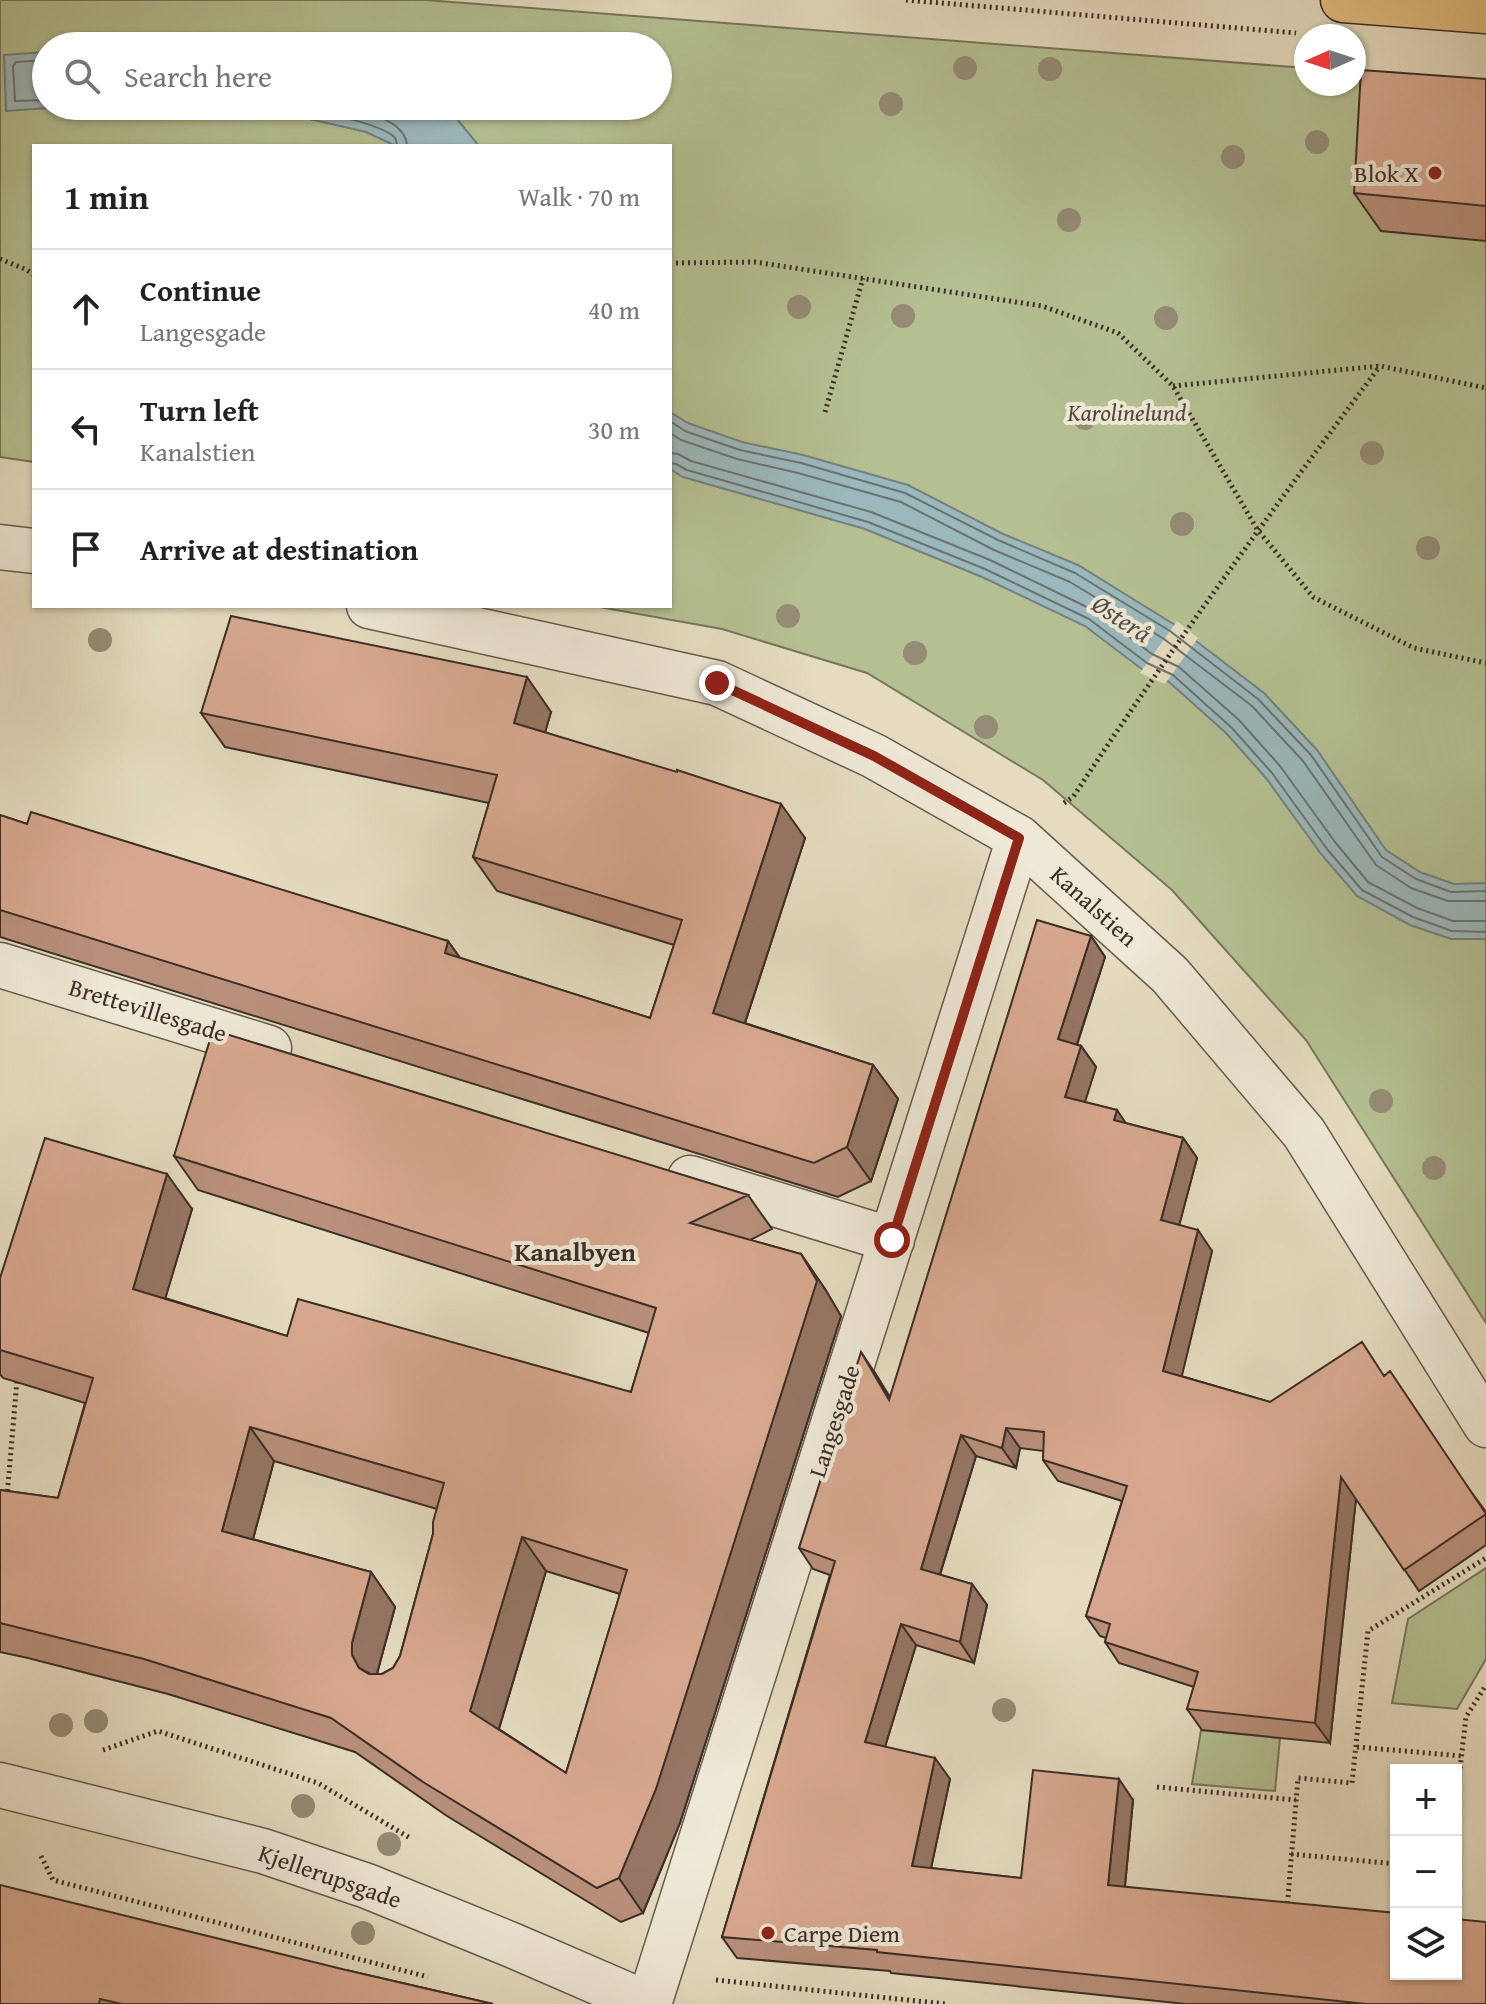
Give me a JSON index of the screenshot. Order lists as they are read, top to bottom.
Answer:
{
  "streets": {
    "street": [
      "Kanalstien",
      "Brettevillesgade",
      "Langesgade",
      "Kjellerupsgade"
    ]
  },
  "crossings": [
    ["Kanalstien", "Langesgade"],
    ["Langesgade", "Kjellerupsgade"]
  ],
  "districts": ["Kanalbyen"],
  "water": ["Østerå"],
  "parks": ["Karolinelund"],
  "places": ["Blok X", "Carpe Diem"],
  "north": "left",
  "page": {
    "search": "Search here",
    "heading": ["1 min", "Walk · 70 m"],
    "list": [
      ["Continue", "Langesgade", "40 m"],
      ["Turn left", "Kanalstien", "30 m"],
      "Arrive at destination"
    ],
    "map_buttons": ["+", "−"]
  }
}
